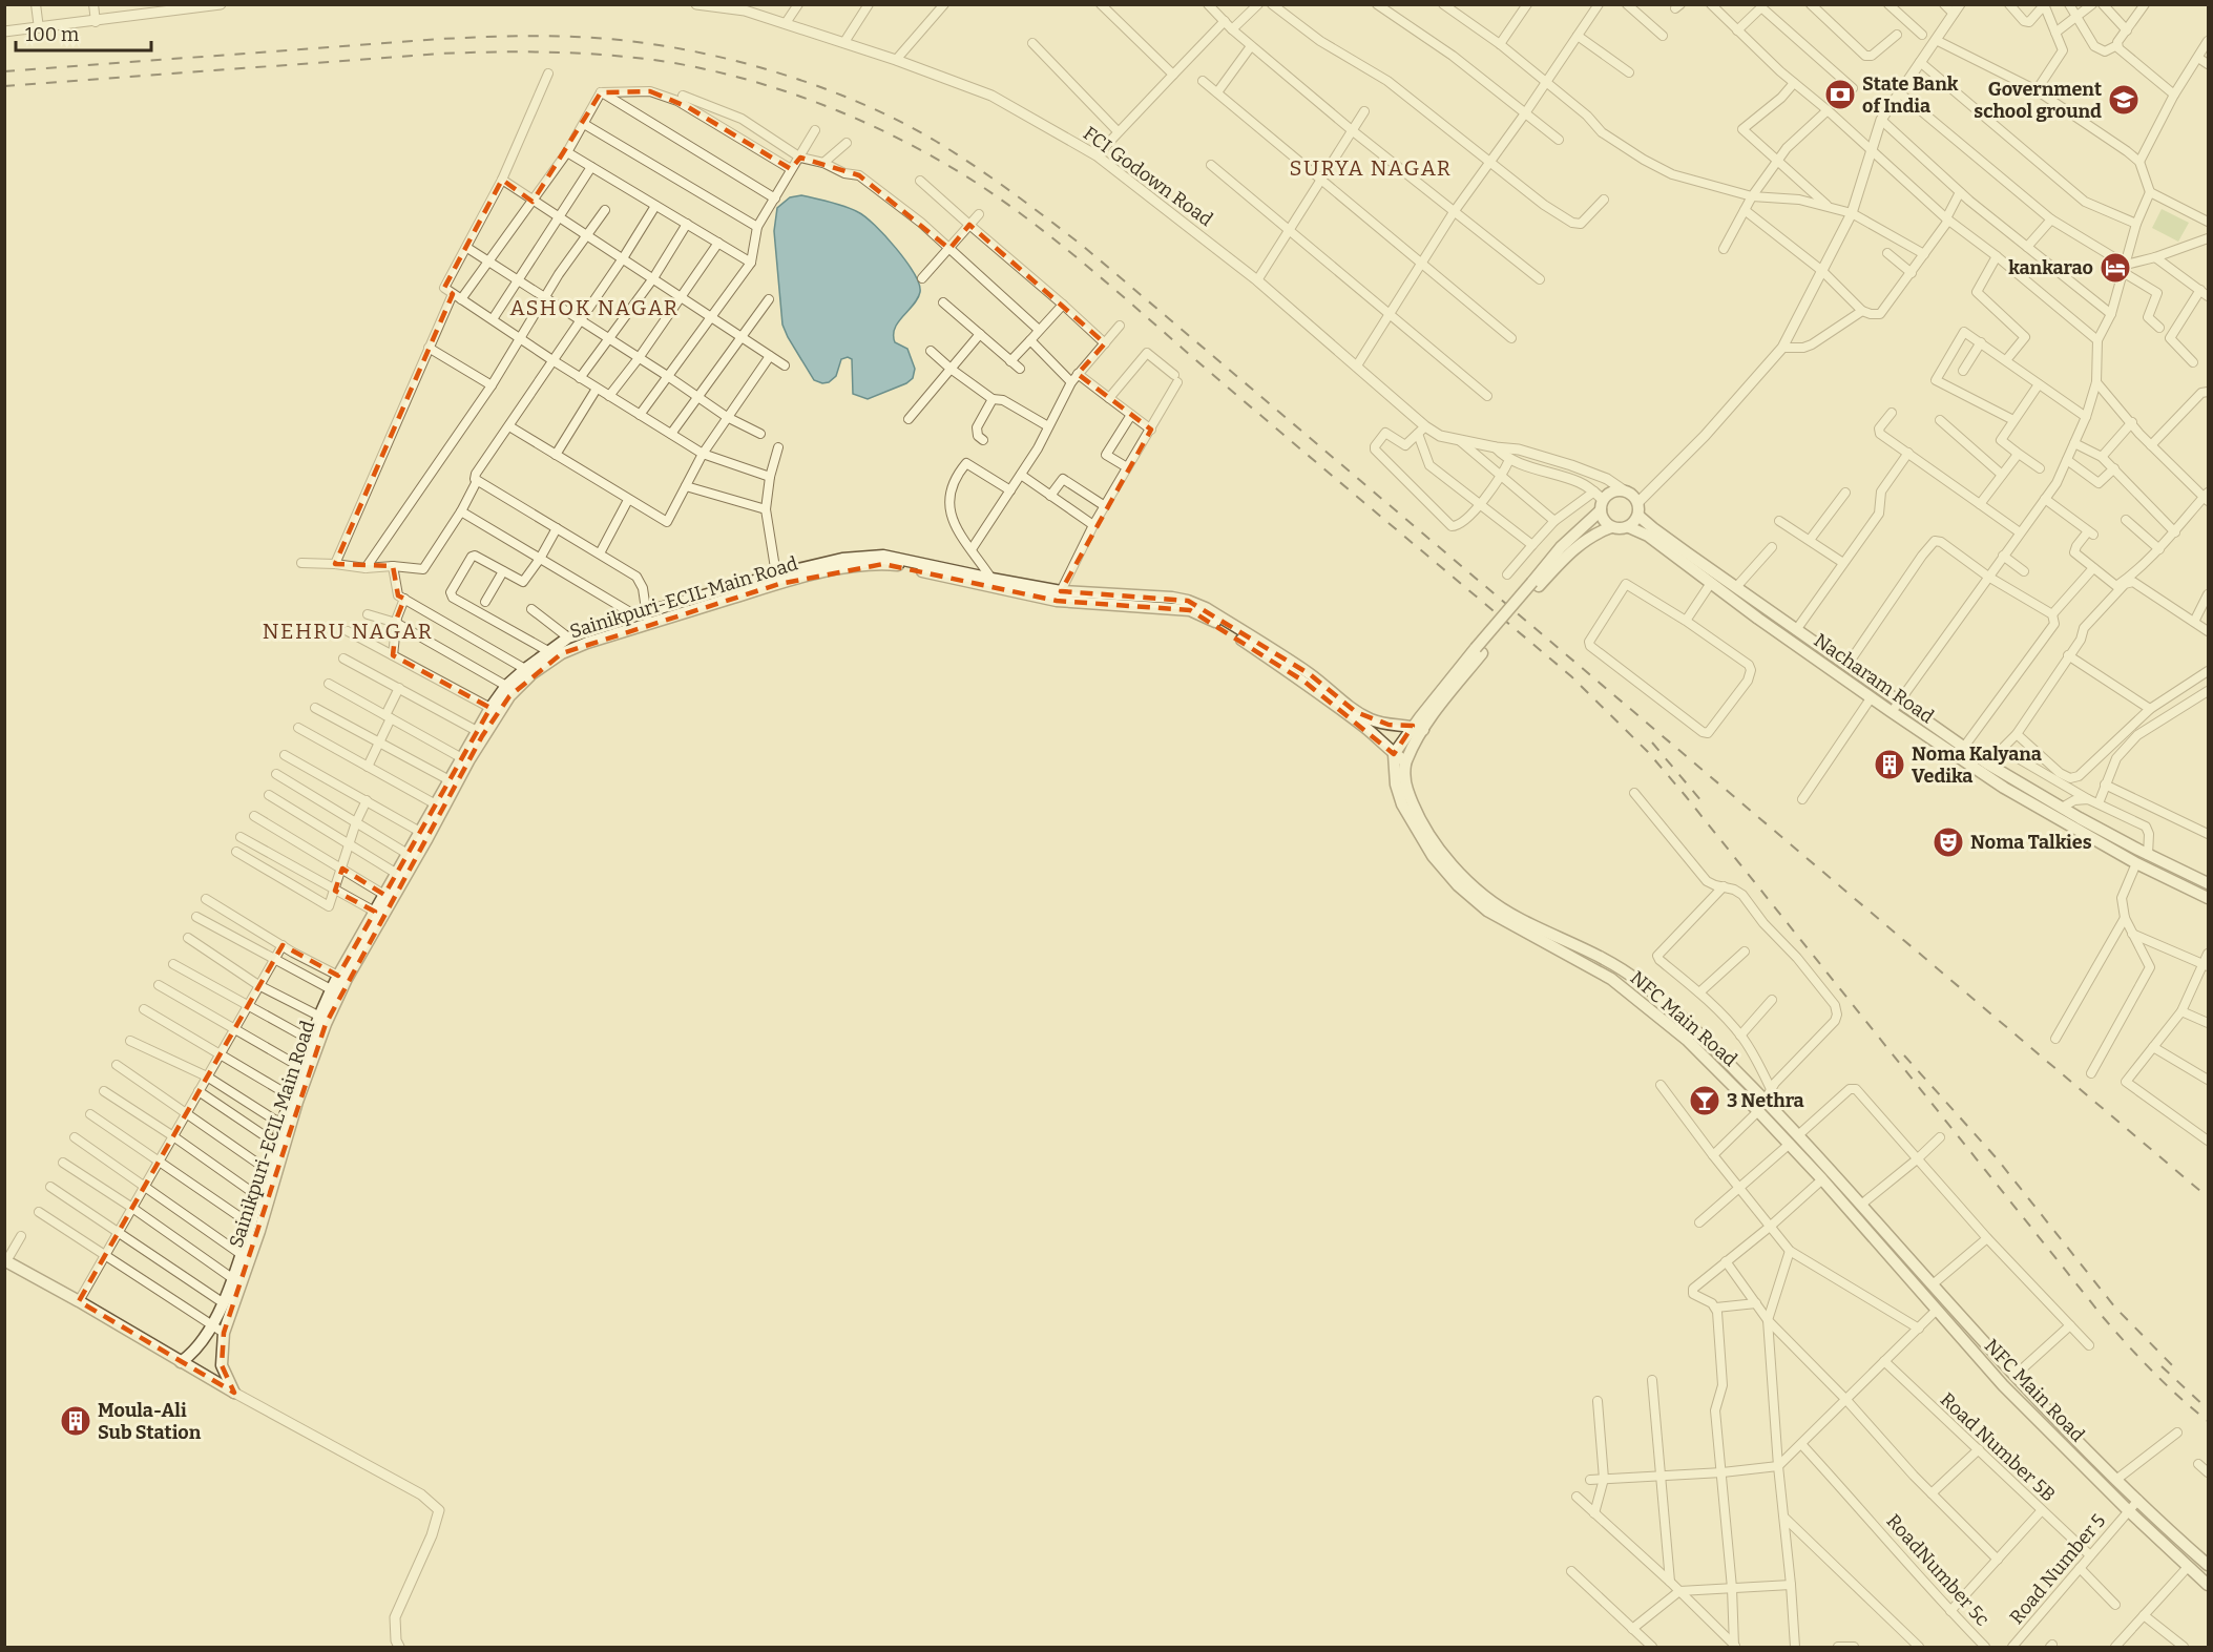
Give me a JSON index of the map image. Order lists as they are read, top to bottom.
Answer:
{
  "streets": {
    "main road": ["Sainikpuri-ECIL Main Road", "Nacharam Road", "NFC Main Road"],
    "street": [
      "FCI Godown Road",
      "Road Number 5B",
      "Road Number 5",
      "RoadNumber 5c"
    ]
  },
  "crossings": [
    ["FCI Godown Road", "Nacharam Road"],
    ["Sainikpuri-ECIL Main Road", "NFC Main Road"],
    ["NFC Main Road", "Road Number 5"],
    ["Road Number 5B", "Road Number 5"]
  ],
  "districts": ["SURYA NAGAR", "ASHOK NAGAR", "NEHRU NAGAR"],
  "places": {
    "bank": ["State Bank of India"],
    "school or university": ["Government school ground"],
    "hotel": ["kankarao"],
    "building": ["Noma Kalyana Vedika", "Moula-Ali Sub Station"],
    "theatre": ["Noma Talkies"],
    "bar": ["3 Nethra"]
  },
  "scale_bar": "100 m"
}
